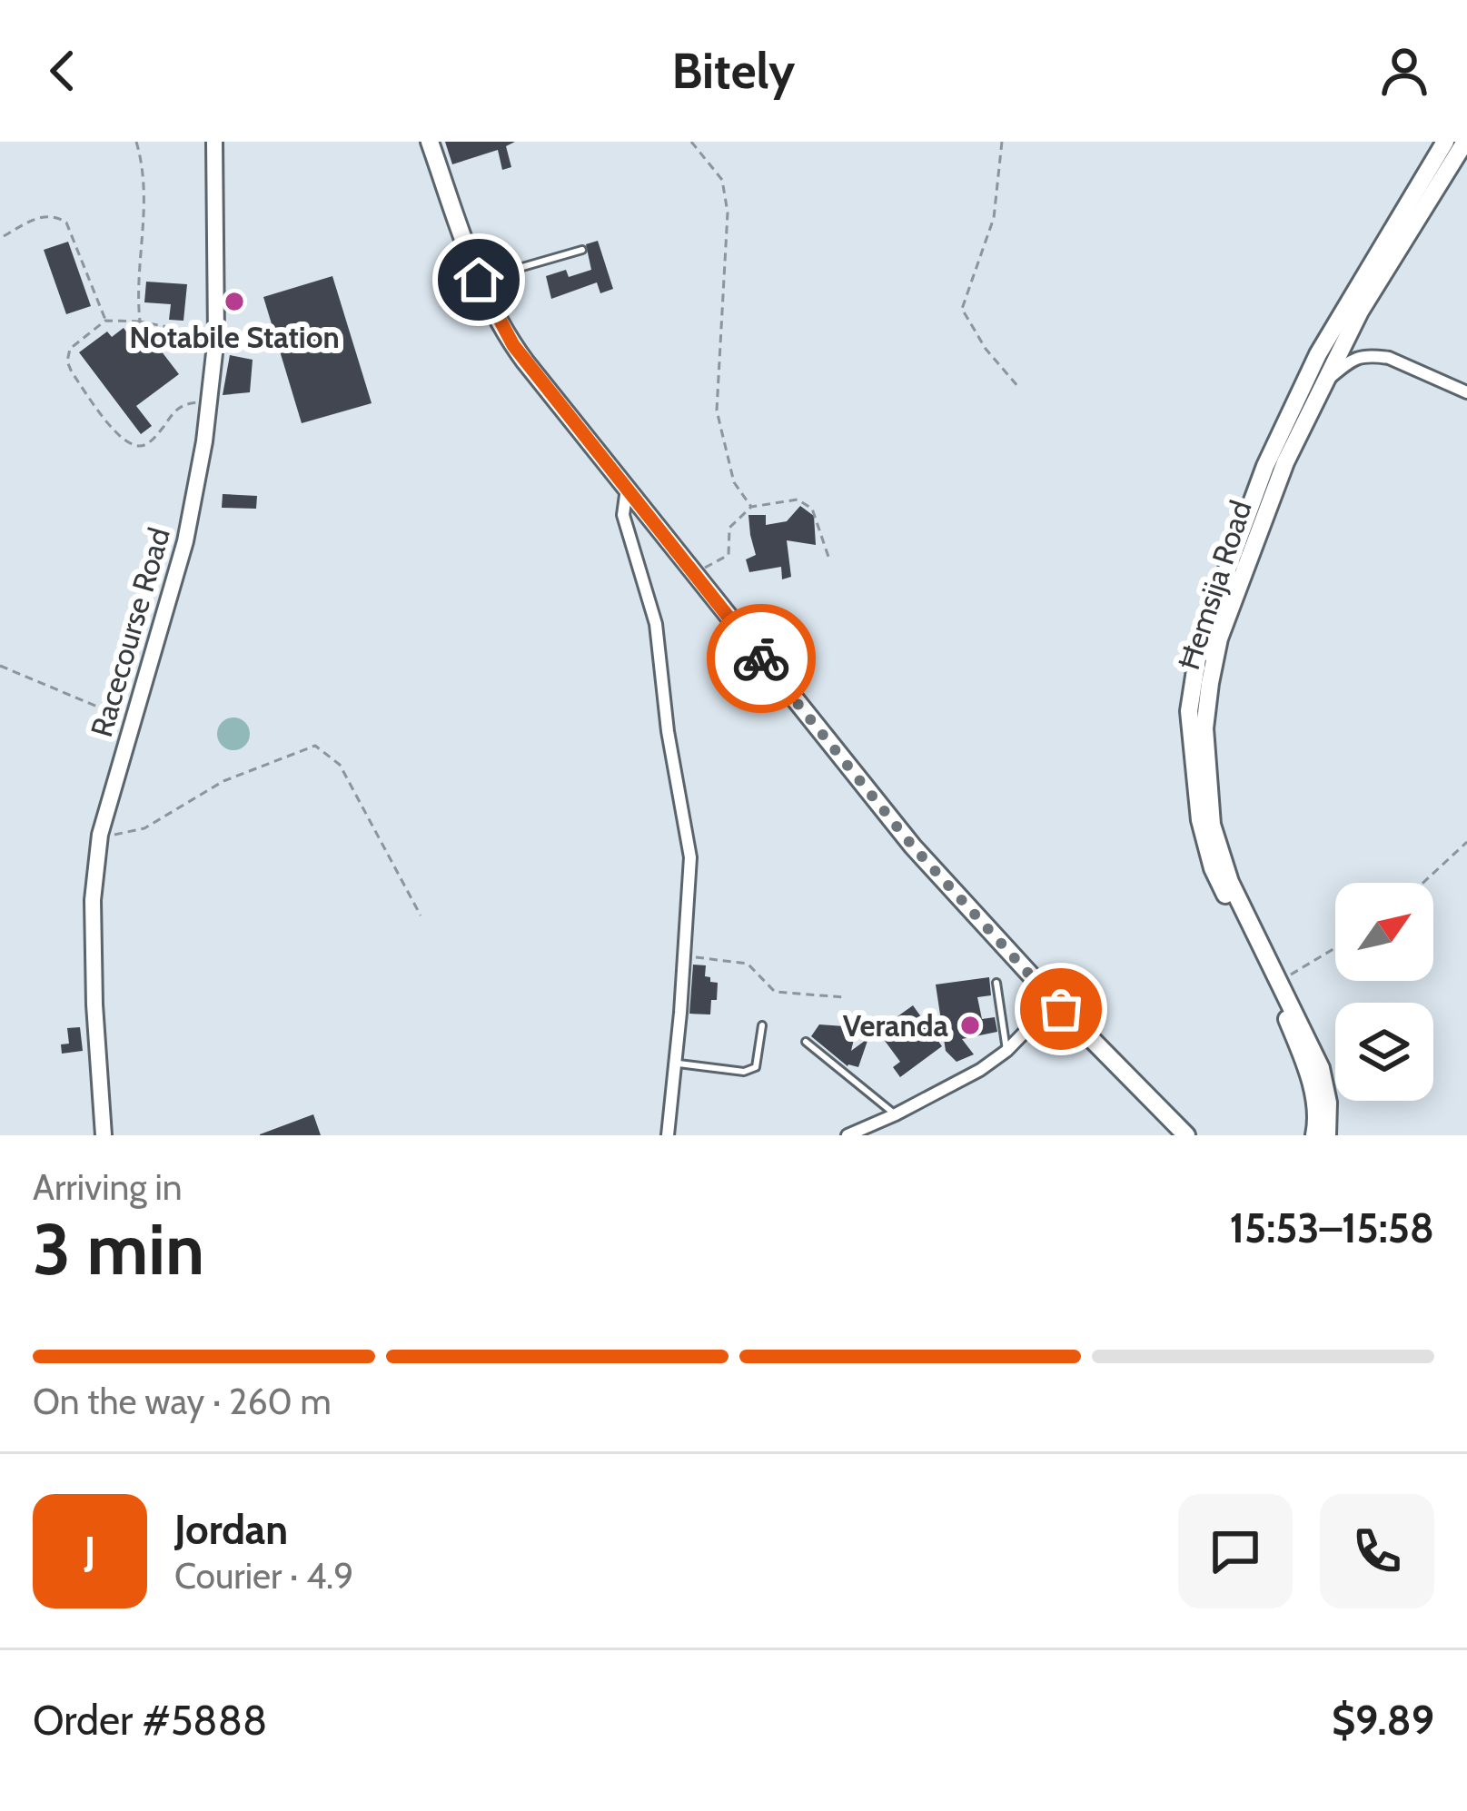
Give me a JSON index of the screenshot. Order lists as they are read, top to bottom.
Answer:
{
  "streets": {
    "main road": ["Ħemsija Road", "Racecourse Road"]
  },
  "places": ["Notabile Station", "Veranda"],
  "north": "top right",
  "page": {
    "header": "Bitely",
    "heading": ["3 min", "Arriving in", "15:53–15:58"],
    "panel": [
      "Jordan",
      "Courier · 4.9",
      "Order #5888",
      "$9.89"
    ],
    "bar": "On the way · 260 m",
    "round": "J"
  }
}
